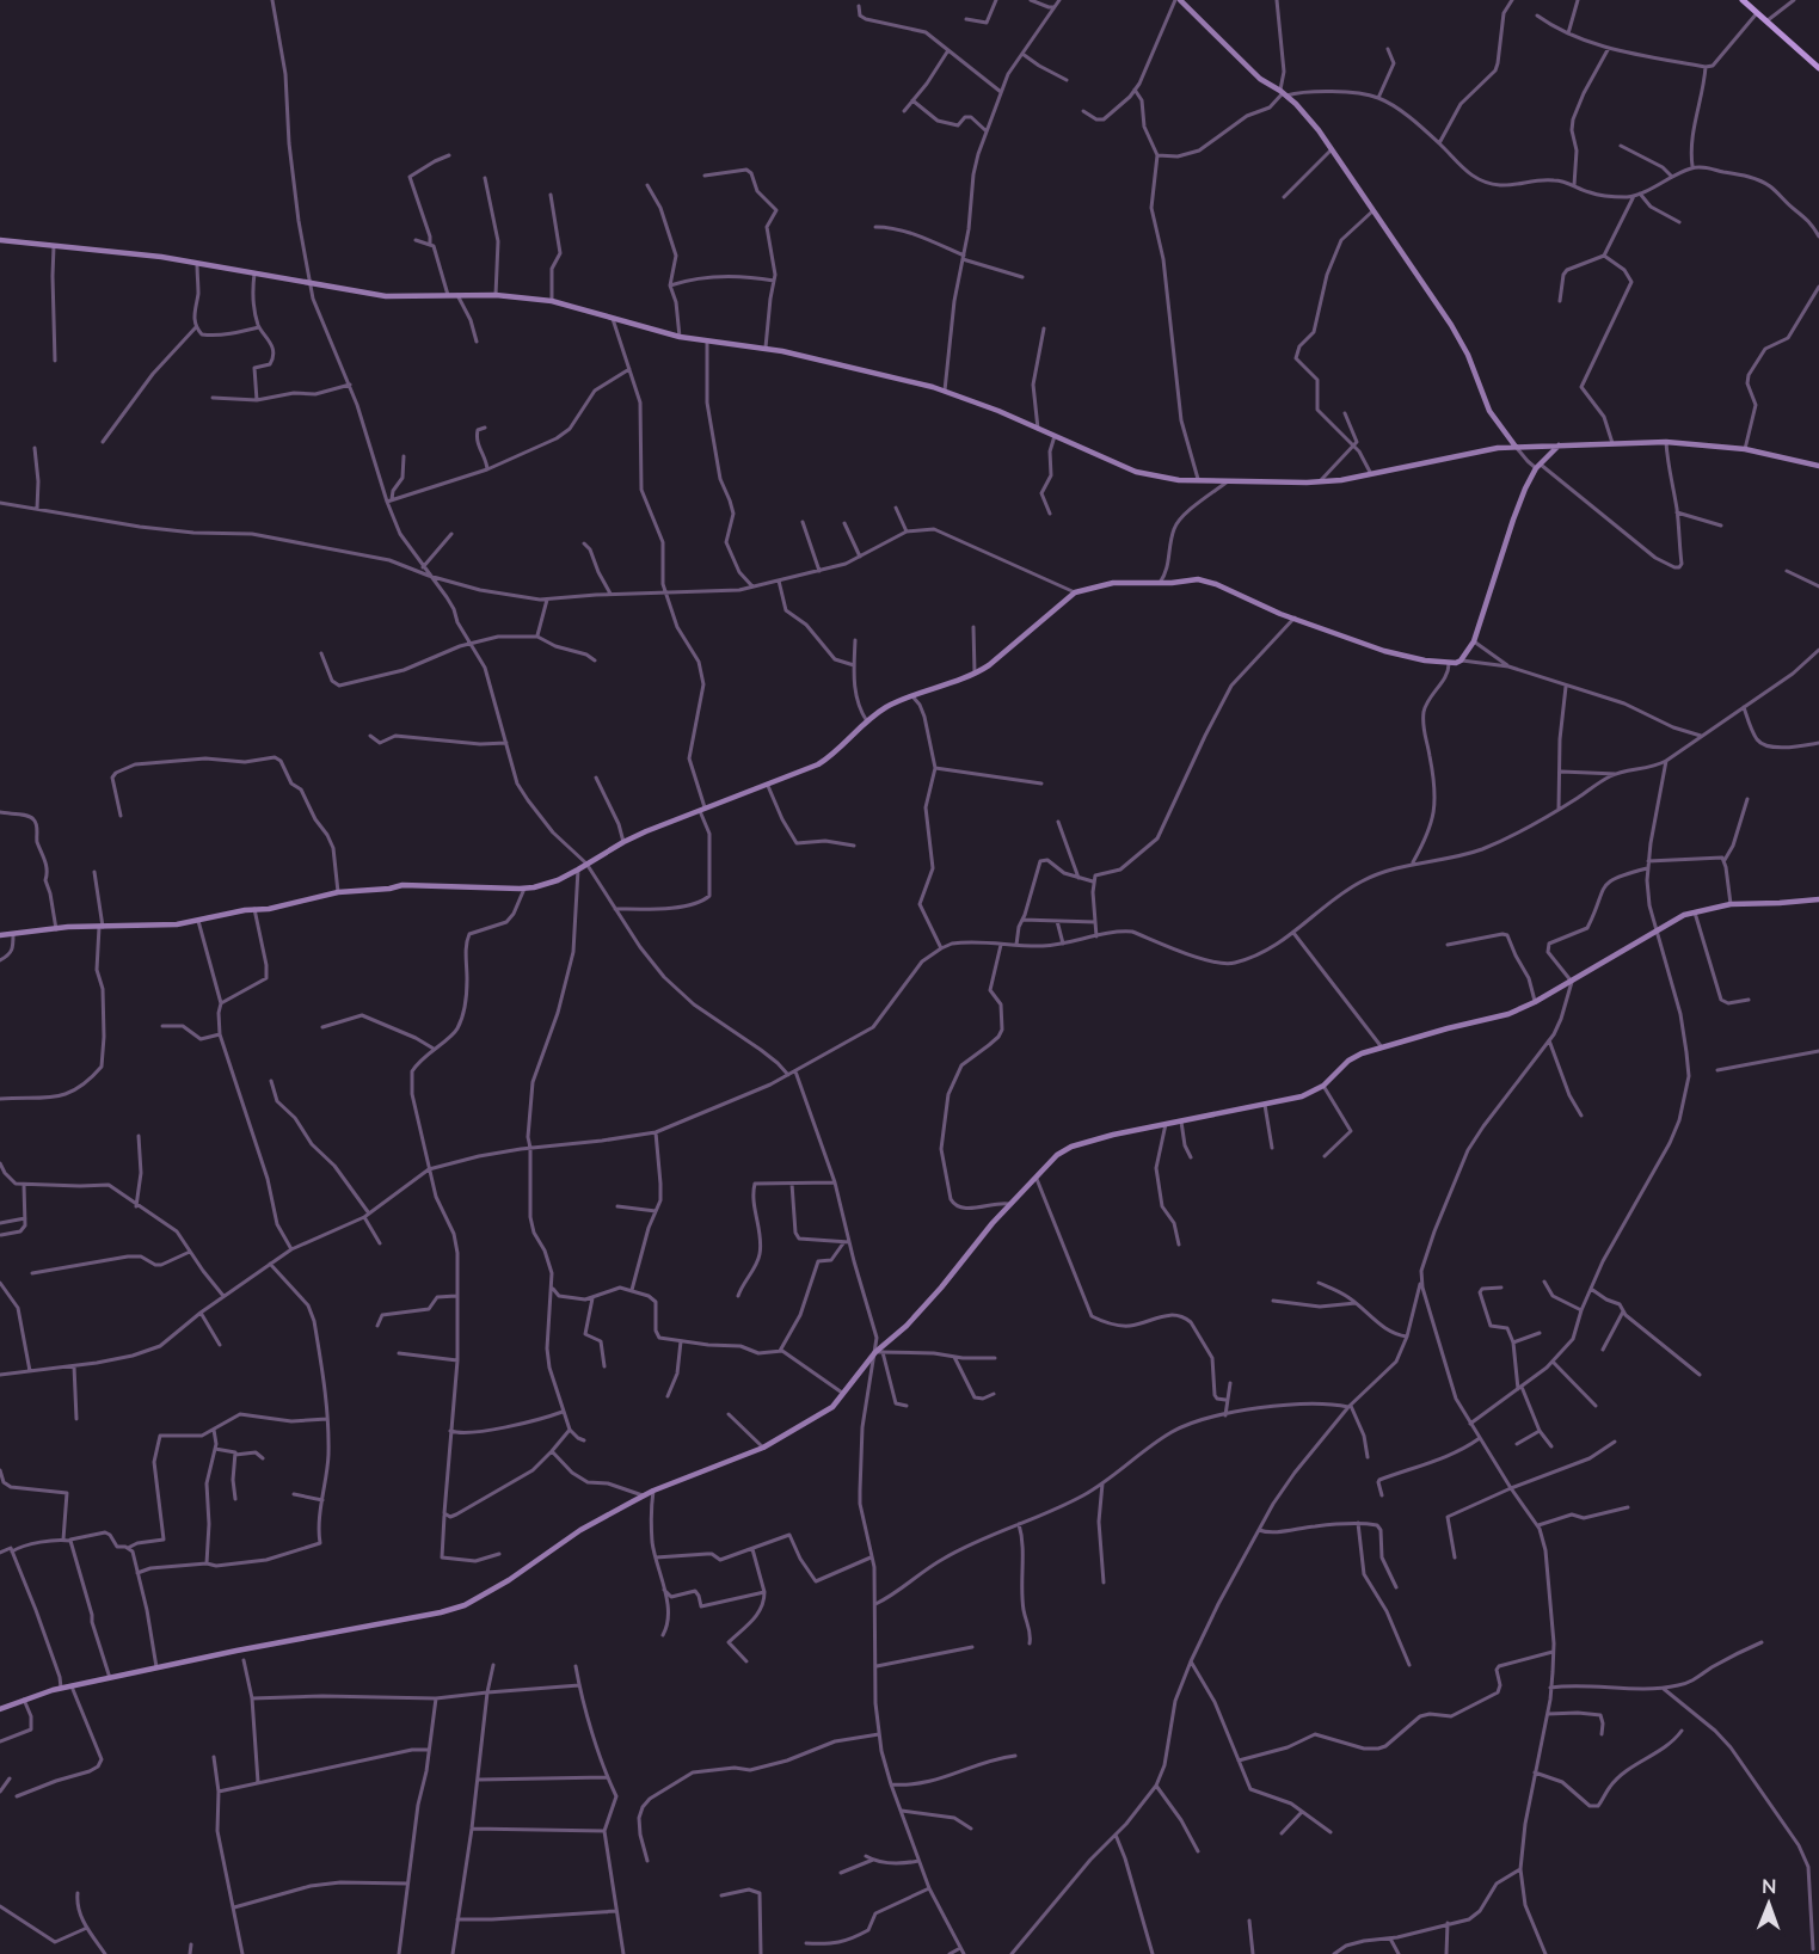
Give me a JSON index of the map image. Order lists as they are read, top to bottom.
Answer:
{
  "north": "top"
}
